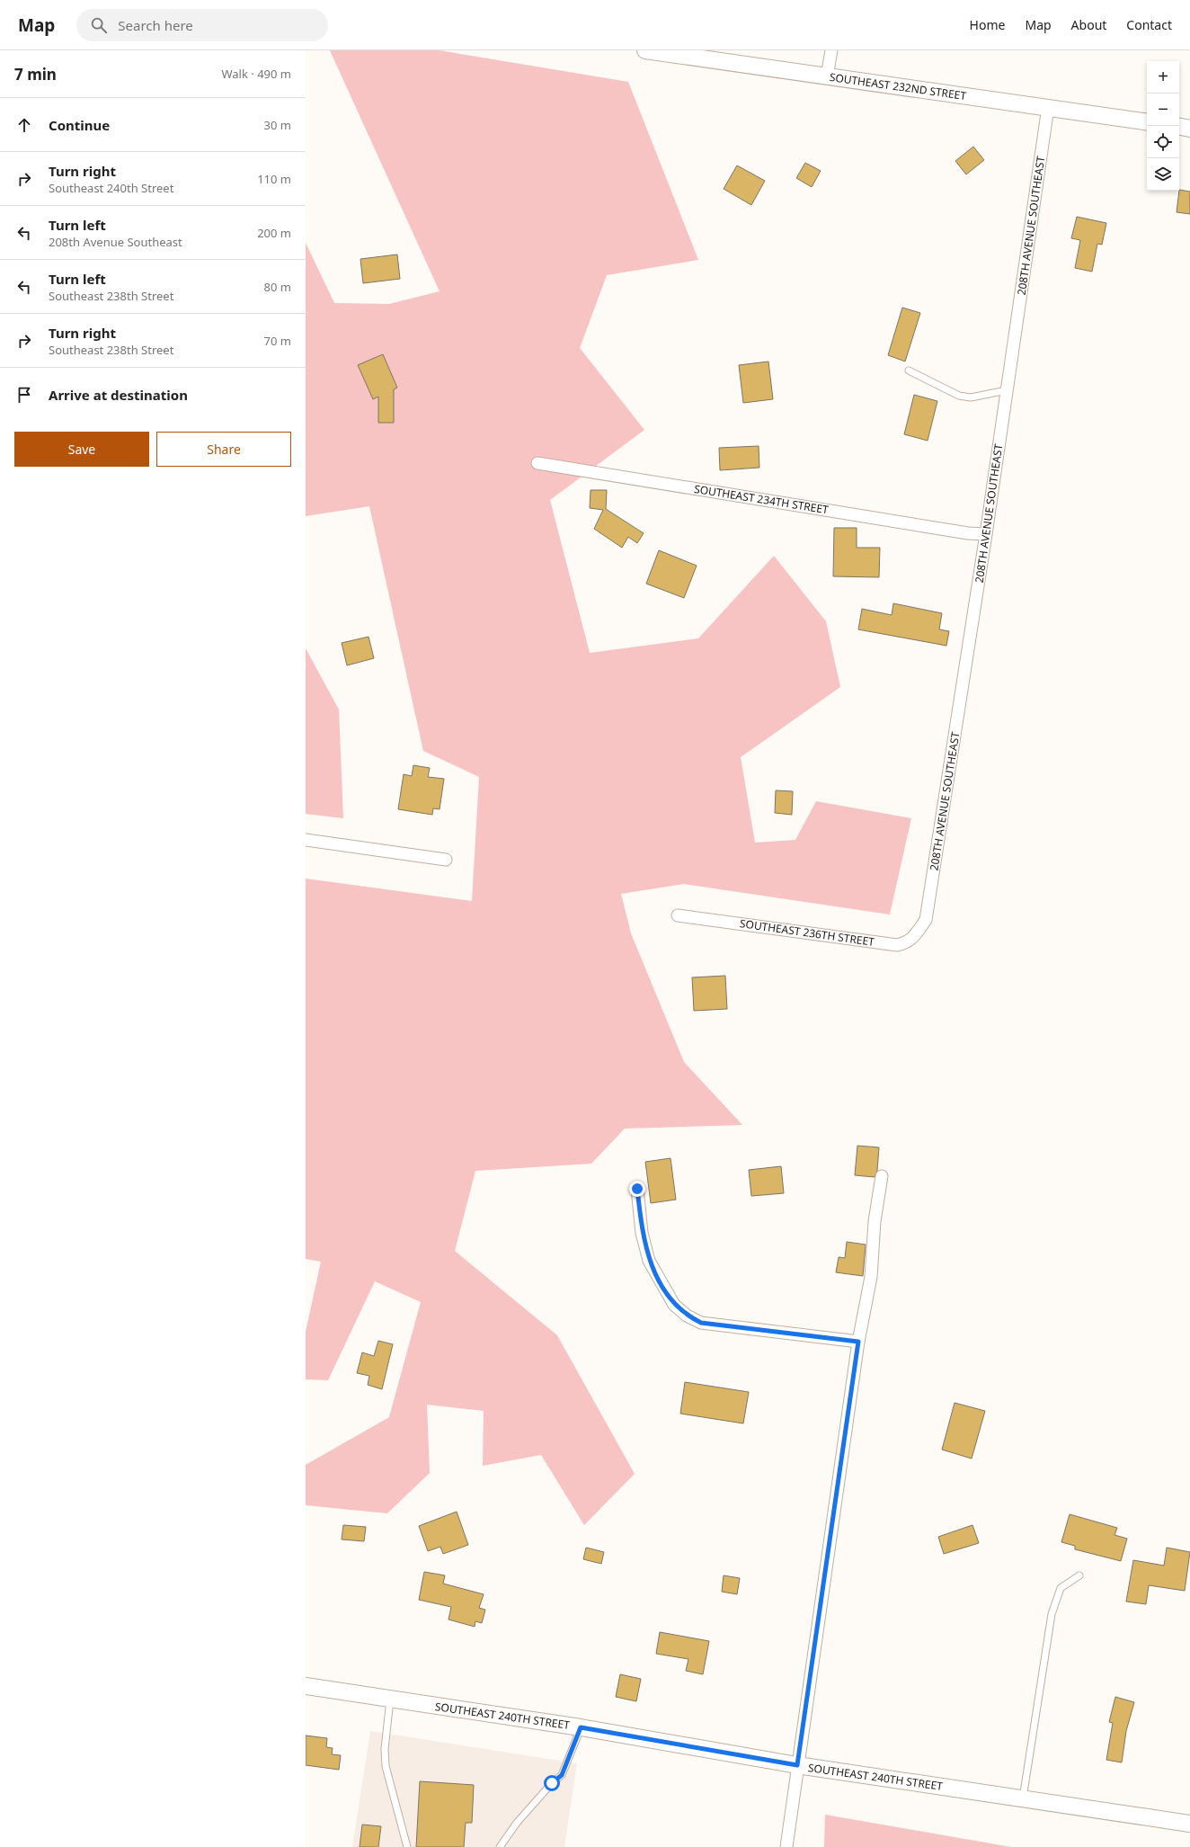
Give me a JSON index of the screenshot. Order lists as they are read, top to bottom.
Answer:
{
  "streets": {
    "main road": ["SOUTHEAST 232ND STREET", "SOUTHEAST 240TH STREET"],
    "street": ["208TH AVENUE SOUTHEAST", "SOUTHEAST 234TH STREET", "SOUTHEAST 236TH STREET"]
  },
  "crossings": [
    ["SOUTHEAST 232ND STREET", "208TH AVENUE SOUTHEAST"],
    ["208TH AVENUE SOUTHEAST", "SOUTHEAST 234TH STREET"],
    ["208TH AVENUE SOUTHEAST", "SOUTHEAST 236TH STREET"]
  ],
  "page": {
    "header": "Map",
    "search": "Search here",
    "nav": [
      "Home",
      "Map",
      "About",
      "Contact"
    ],
    "heading": ["7 min", "Walk · 490 m"],
    "map_buttons": ["+", "−"],
    "list": [
      ["Continue", "30 m"],
      ["Turn right", "Southeast 240th Street", "110 m"],
      ["Turn left", "208th Avenue Southeast", "200 m"],
      ["Turn left", "Southeast 238th Street", "80 m"],
      ["Turn right", "Southeast 238th Street", "70 m"],
      "Arrive at destination"
    ],
    "buttons": ["Save", "Share"]
  }
}
